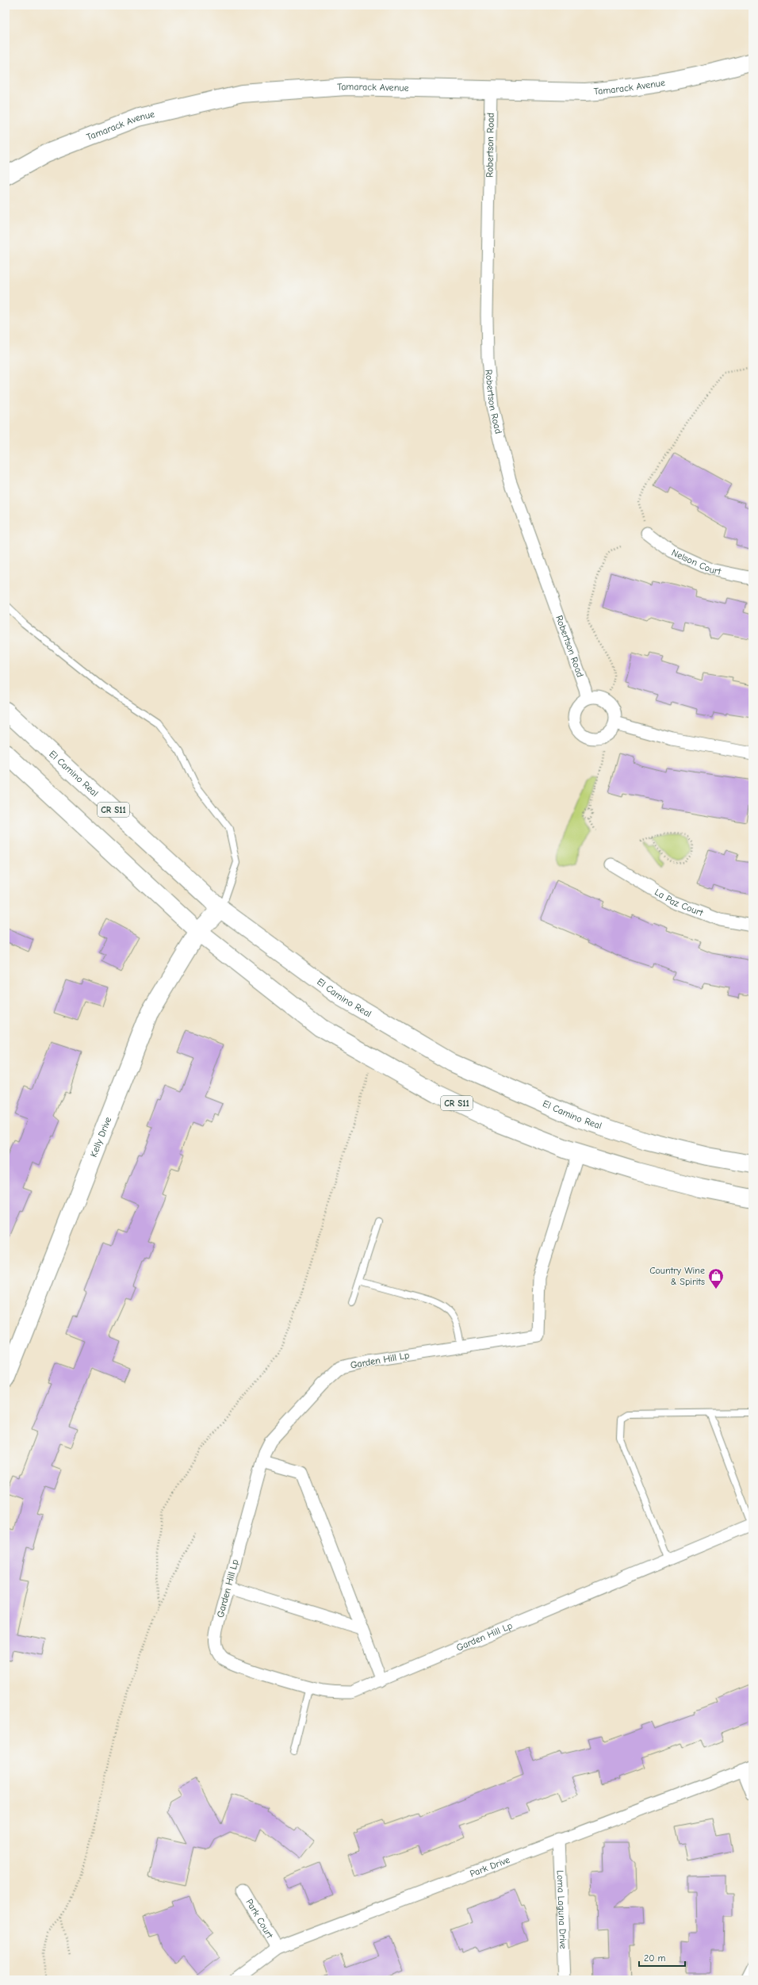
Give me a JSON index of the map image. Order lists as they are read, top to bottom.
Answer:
{
  "streets": {
    "main road": [
      "Tamarack Avenue",
      "El Camino Real",
      "CR S11",
      "Kelly Drive"
    ],
    "street": [
      "Robertson Road",
      "Nelson Court",
      "La Paz Court",
      "Garden Hill Lp",
      "Park Drive",
      "Loma Laguna Drive",
      "Park Court"
    ]
  },
  "crossings": [
    ["Tamarack Avenue", "Robertson Road"],
    ["El Camino Real", "Kelly Drive"],
    ["CR S11", "Kelly Drive"],
    ["CR S11", "Garden Hill Lp"],
    ["Park Drive", "Loma Laguna Drive"],
    ["Park Drive", "Park Court"]
  ],
  "places": {
    "shop": ["Country Wine & Spirits"]
  },
  "scale_bar": "20 m"
}
